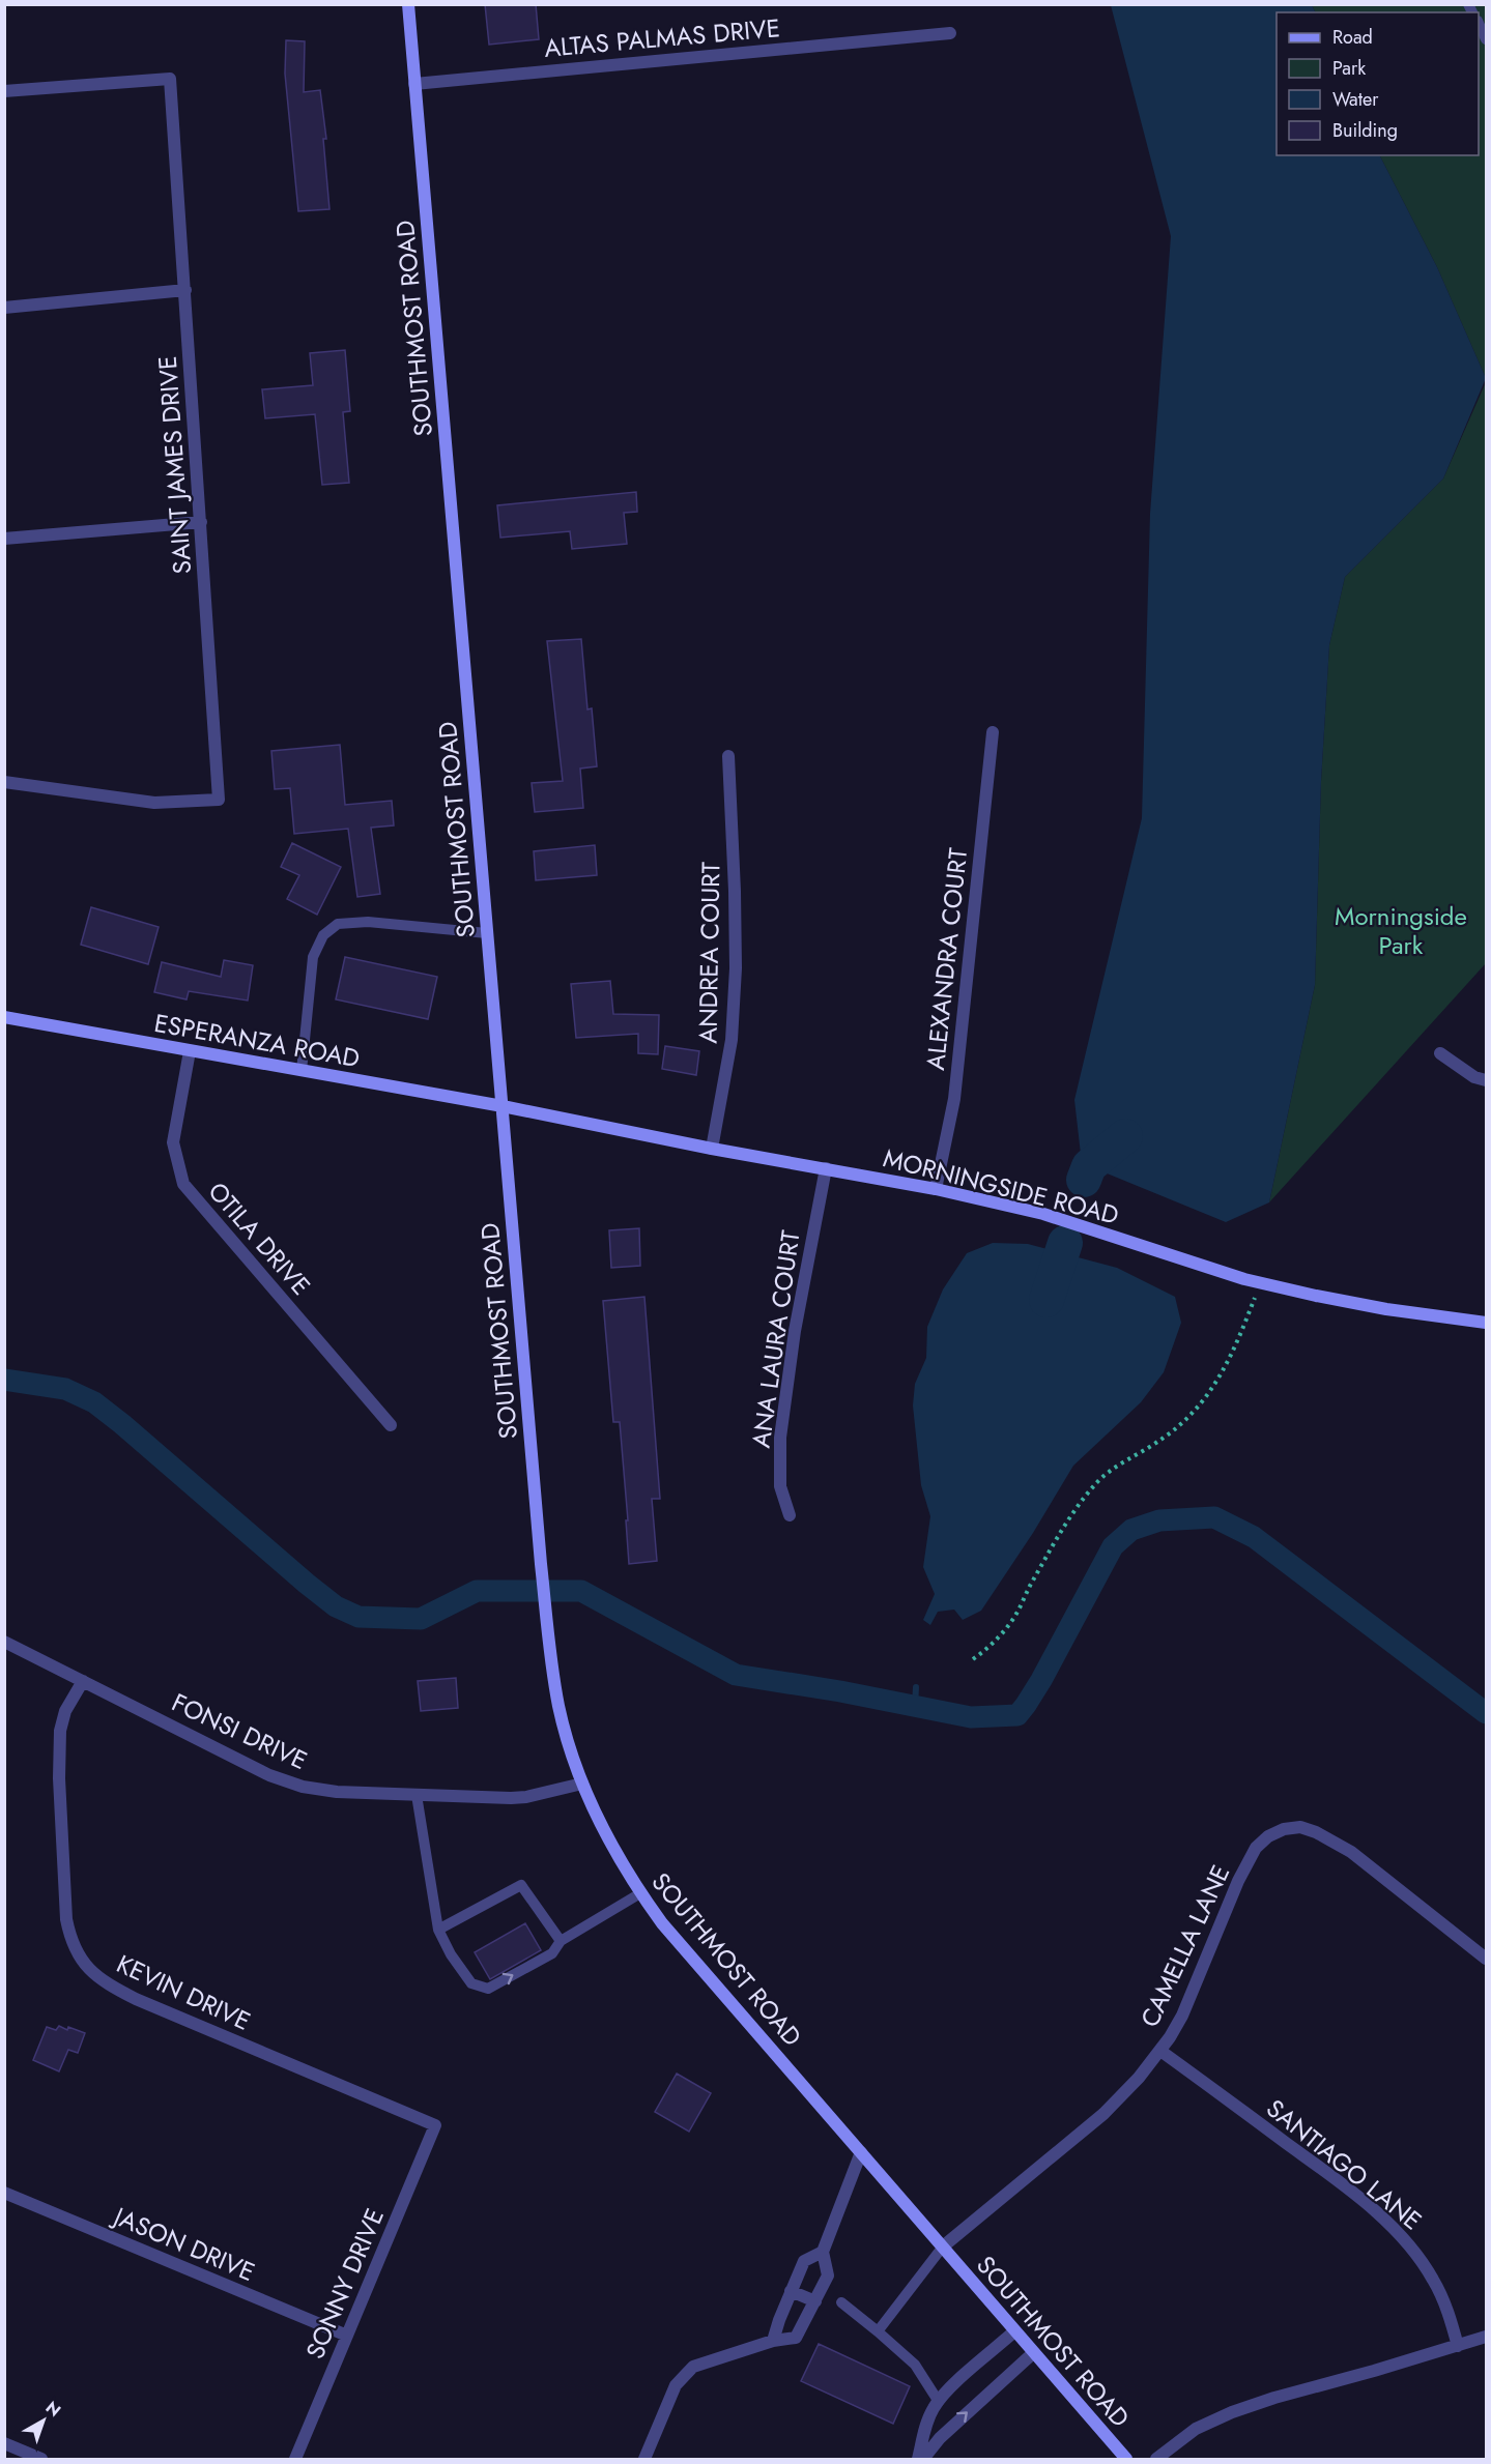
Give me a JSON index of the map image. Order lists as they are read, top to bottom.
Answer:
{
  "streets": {
    "main road": ["SOUTHMOST ROAD", "ESPERANZA ROAD", "MORNINGSIDE ROAD"],
    "street": [
      "ALTAS PALMAS DRIVE",
      "SAINT JAMES DRIVE",
      "ANDREA COURT",
      "ALEXANDRA COURT",
      "OTILA DRIVE",
      "ANA LAURA COURT",
      "FONSI DRIVE",
      "CAMELLA LANE",
      "KEVIN DRIVE",
      "SANTIAGO LANE",
      "JASON DRIVE",
      "SONNY DRIVE"
    ]
  },
  "crossings": [
    ["ALTAS PALMAS DRIVE", "SOUTHMOST ROAD"],
    ["SOUTHMOST ROAD", "ESPERANZA ROAD"],
    ["SOUTHMOST ROAD", "MORNINGSIDE ROAD"],
    ["SOUTHMOST ROAD", "FONSI DRIVE"],
    ["SOUTHMOST ROAD", "CAMELLA LANE"],
    ["ANDREA COURT", "MORNINGSIDE ROAD"],
    ["ALEXANDRA COURT", "MORNINGSIDE ROAD"],
    ["ESPERANZA ROAD", "MORNINGSIDE ROAD"],
    ["ESPERANZA ROAD", "OTILA DRIVE"],
    ["MORNINGSIDE ROAD", "ANA LAURA COURT"],
    ["FONSI DRIVE", "KEVIN DRIVE"],
    ["CAMELLA LANE", "SANTIAGO LANE"],
    ["KEVIN DRIVE", "SONNY DRIVE"],
    ["JASON DRIVE", "SONNY DRIVE"]
  ],
  "parks": ["Morningside Park"],
  "legend": [
    "Road",
    "Park",
    "Water",
    "Building"
  ],
  "north": "top right"
}
